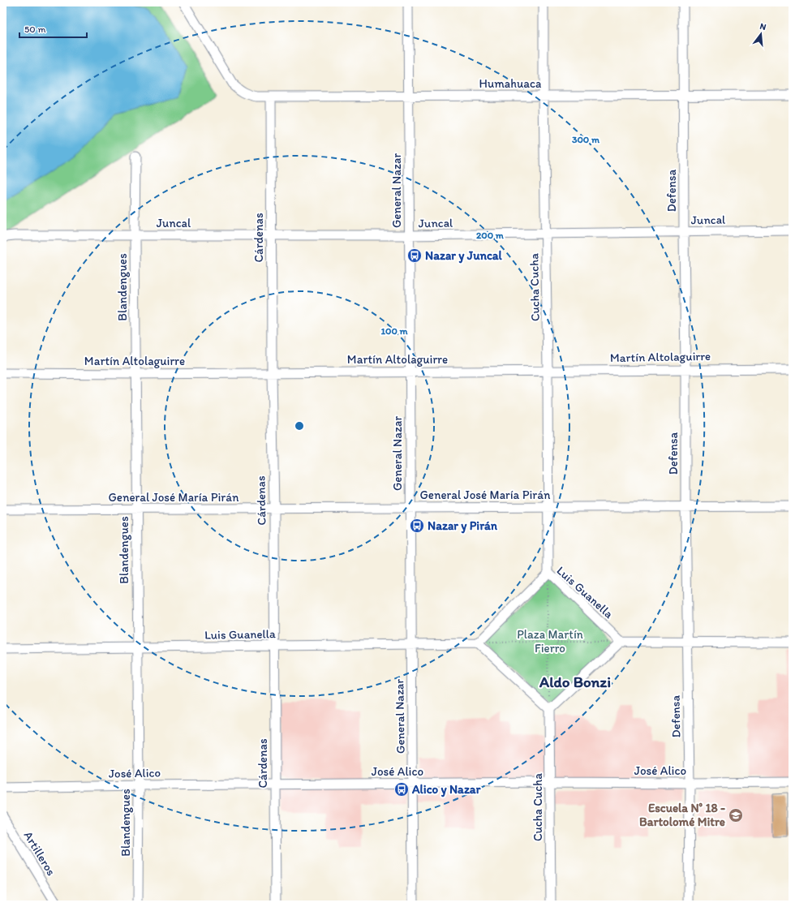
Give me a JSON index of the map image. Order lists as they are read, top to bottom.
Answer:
{
  "streets": {
    "street": [
      "Humahuaca",
      "General Nazar",
      "Defensa",
      "Juncal",
      "Cárdenas",
      "Blandengues",
      "Cucha Cucha",
      "Martín Altolaguirre",
      "General José María Pirán",
      "Luis Guanella",
      "José Alico",
      "Artilleros"
    ]
  },
  "crossings": [
    ["Humahuaca", "General Nazar"],
    ["Humahuaca", "Defensa"],
    ["Humahuaca", "Cárdenas"],
    ["Humahuaca", "Cucha Cucha"],
    ["General Nazar", "Juncal"],
    ["General Nazar", "Martín Altolaguirre"],
    ["General Nazar", "General José María Pirán"],
    ["General Nazar", "Luis Guanella"],
    ["General Nazar", "José Alico"],
    ["Defensa", "Juncal"],
    ["Defensa", "Martín Altolaguirre"],
    ["Defensa", "General José María Pirán"],
    ["Defensa", "José Alico"],
    ["Juncal", "Cárdenas"],
    ["Juncal", "Blandengues"],
    ["Juncal", "Cucha Cucha"],
    ["Cárdenas", "Martín Altolaguirre"],
    ["Cárdenas", "General José María Pirán"],
    ["Cárdenas", "Luis Guanella"],
    ["Cárdenas", "José Alico"],
    ["Blandengues", "Martín Altolaguirre"],
    ["Blandengues", "General José María Pirán"],
    ["Blandengues", "Luis Guanella"],
    ["Blandengues", "José Alico"],
    ["Cucha Cucha", "Martín Altolaguirre"],
    ["Cucha Cucha", "General José María Pirán"],
    ["Cucha Cucha", "Luis Guanella"],
    ["Cucha Cucha", "José Alico"]
  ],
  "districts": ["Aldo Bonzi"],
  "parks": ["Plaza Martín Fierro"],
  "places": {
    "bus stop": ["Nazar y Juncal", "Nazar y Pirán", "Alico y Nazar"],
    "school or university": ["Escuela N° 18 - Bartolomé Mitre"]
  },
  "scale_bar": "50 m",
  "north": "top",
  "rings": ["300 m", "200 m", "100 m"]
}
